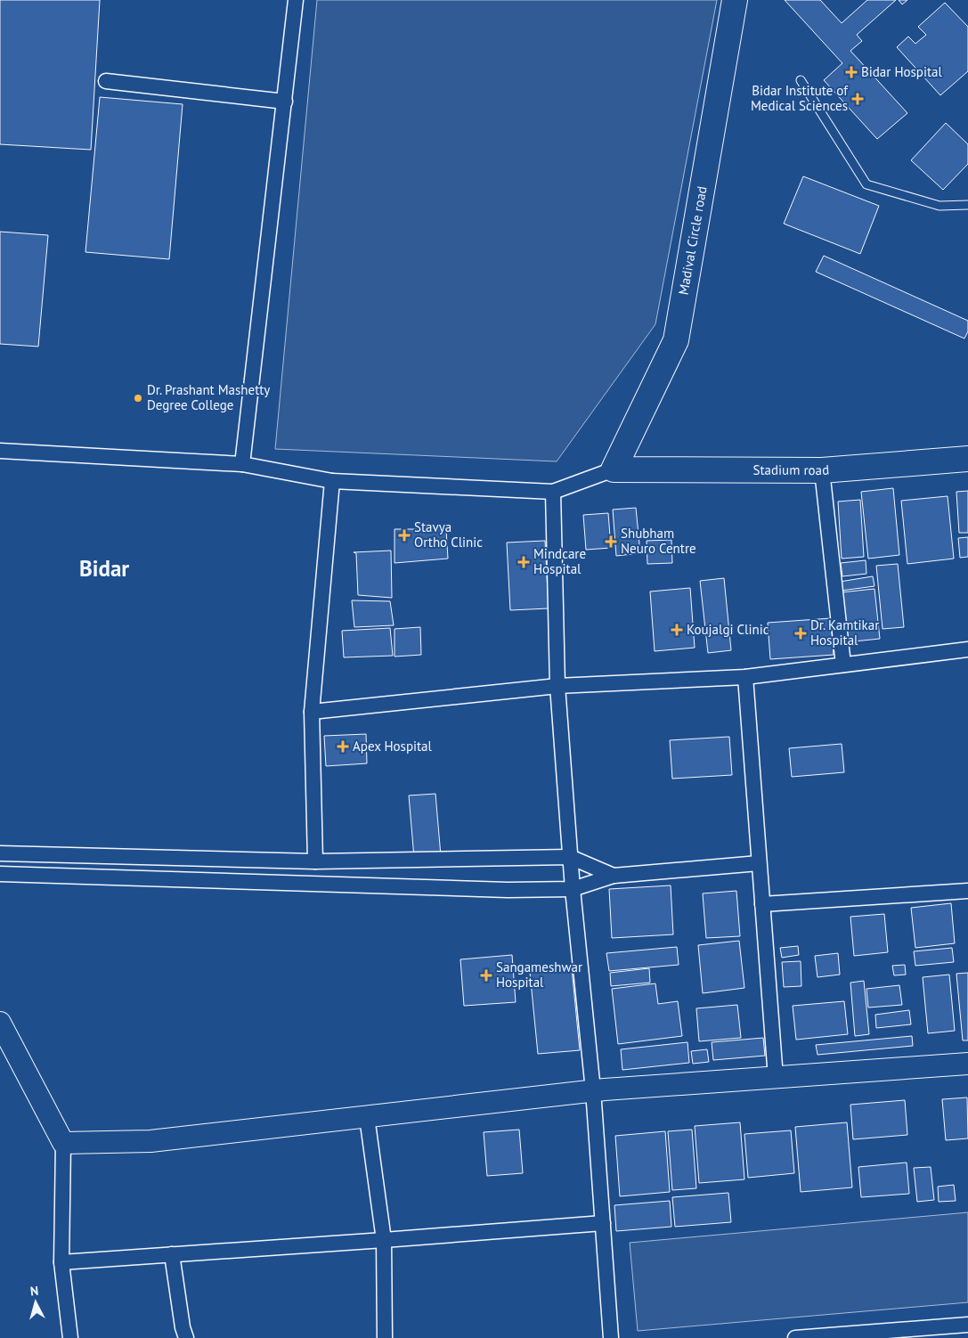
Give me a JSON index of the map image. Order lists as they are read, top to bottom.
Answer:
{
  "streets": {
    "highway": ["Madival Circle road", "Stadium road"]
  },
  "crossings": [
    ["Madival Circle road", "Stadium road"]
  ],
  "districts": ["Bidar"],
  "places": {
    "health": [
      "Bidar Hospital",
      "Bidar Institute of Medical Sciences",
      "Stavya Ortho Clinic",
      "Shubham Neuro Centre",
      "Mindcare Hospital",
      "Koujalgi Clinic",
      "Dr. Kamtikar Hospital",
      "Apex Hospital",
      "Sangameshwar Hospital"
    ],
    "other": ["Dr. Prashant Mashetty Degree College"]
  },
  "north": "top"
}
